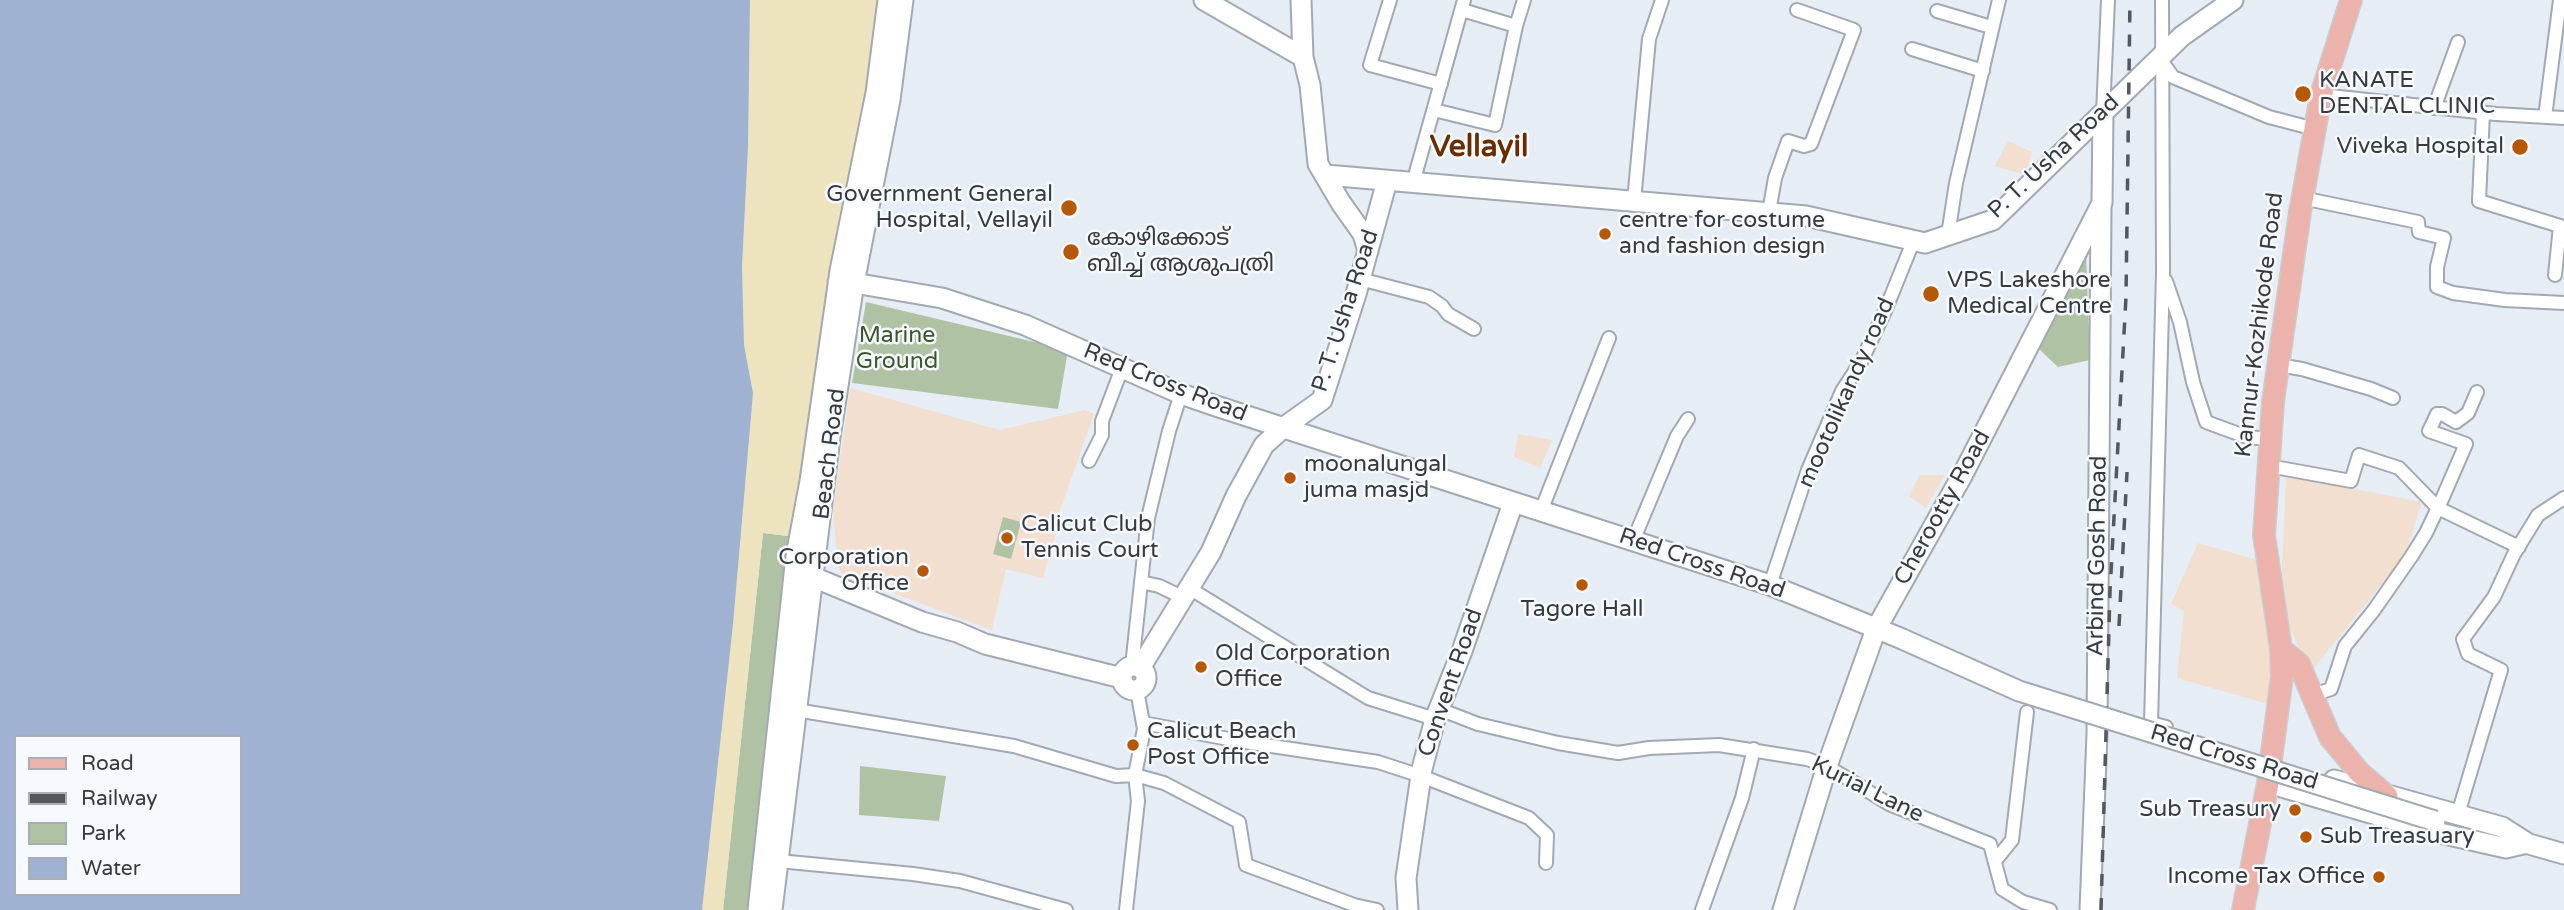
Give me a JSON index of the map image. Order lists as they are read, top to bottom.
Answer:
{
  "streets": {
    "main road": ["Kannur-Kozhikode Road"],
    "street": [
      "P. T. Usha Road",
      "Red Cross Road",
      "mootolikandy road",
      "Beach Road",
      "Cherootty Road",
      "Arbind Gosh Road",
      "Convent Road",
      "Kurial Lane"
    ]
  },
  "crossings": [
    ["P. T. Usha Road", "Red Cross Road"],
    ["P. T. Usha Road", "mootolikandy road"],
    ["P. T. Usha Road", "Cherootty Road"],
    ["P. T. Usha Road", "Kurial Lane"],
    ["Red Cross Road", "mootolikandy road"],
    ["Red Cross Road", "Beach Road"],
    ["Red Cross Road", "Cherootty Road"],
    ["Red Cross Road", "Convent Road"],
    ["Cherootty Road", "Arbind Gosh Road"],
    ["Cherootty Road", "Kurial Lane"],
    ["Convent Road", "Kurial Lane"]
  ],
  "districts": ["Vellayil"],
  "parks": ["Marine Ground"],
  "places": [
    "KANATE DENTAL CLINIC",
    "Viveka Hospital",
    "Government General Hospital, Vellayil",
    "centre for costume and fashion design",
    "കോഴിക്കോട് ബീച്ച് ആശുപത്രി",
    "VPS Lakeshore Medical Centre",
    "moonalungal juma masjd",
    "Calicut Club Tennis Court",
    "Corporation Office",
    "Tagore Hall",
    "Old Corporation Office",
    "Calicut Beach Post Office",
    "Sub Treasury",
    "Sub Treasuary",
    "Income Tax Office"
  ],
  "legend": [
    "Road",
    "Railway",
    "Park",
    "Water"
  ]
}
